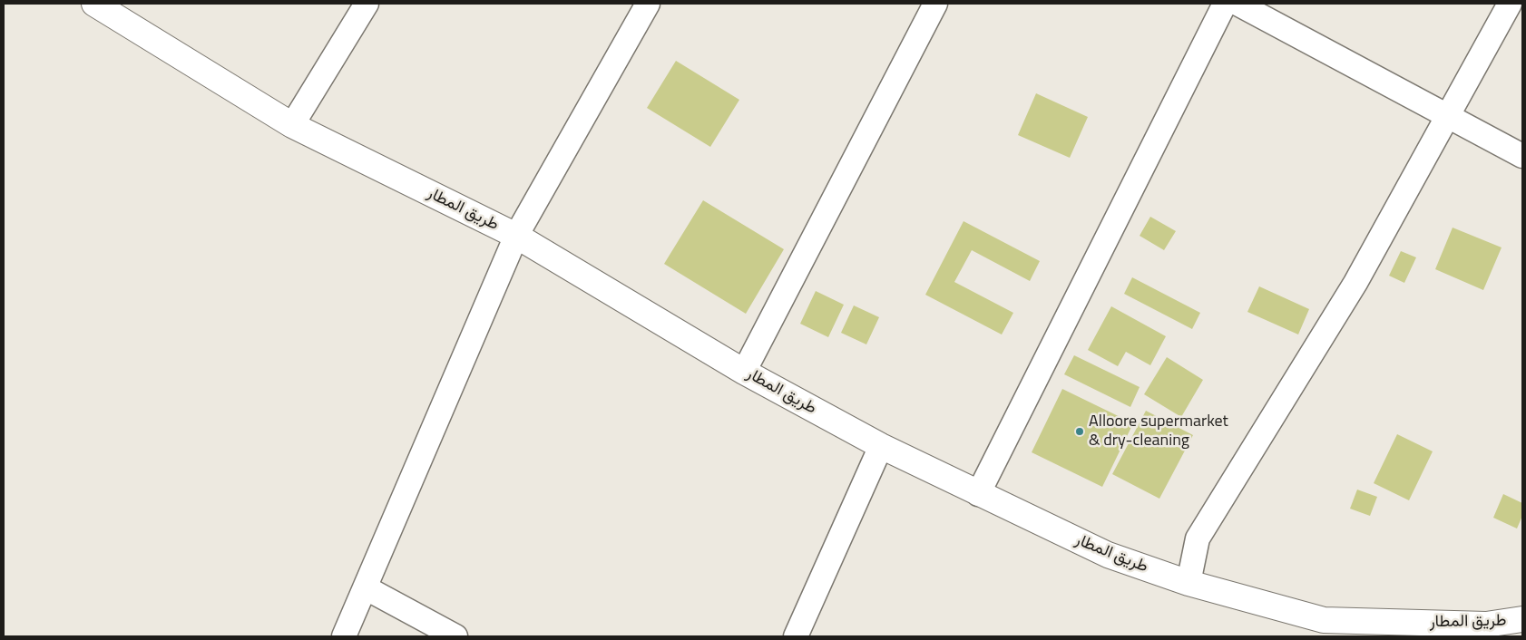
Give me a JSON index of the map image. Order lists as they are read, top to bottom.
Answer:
{
  "streets": {
    "main road": ["طريق المطار"]
  },
  "places": ["Alloore supermarket & dry-cleaning"]
}
